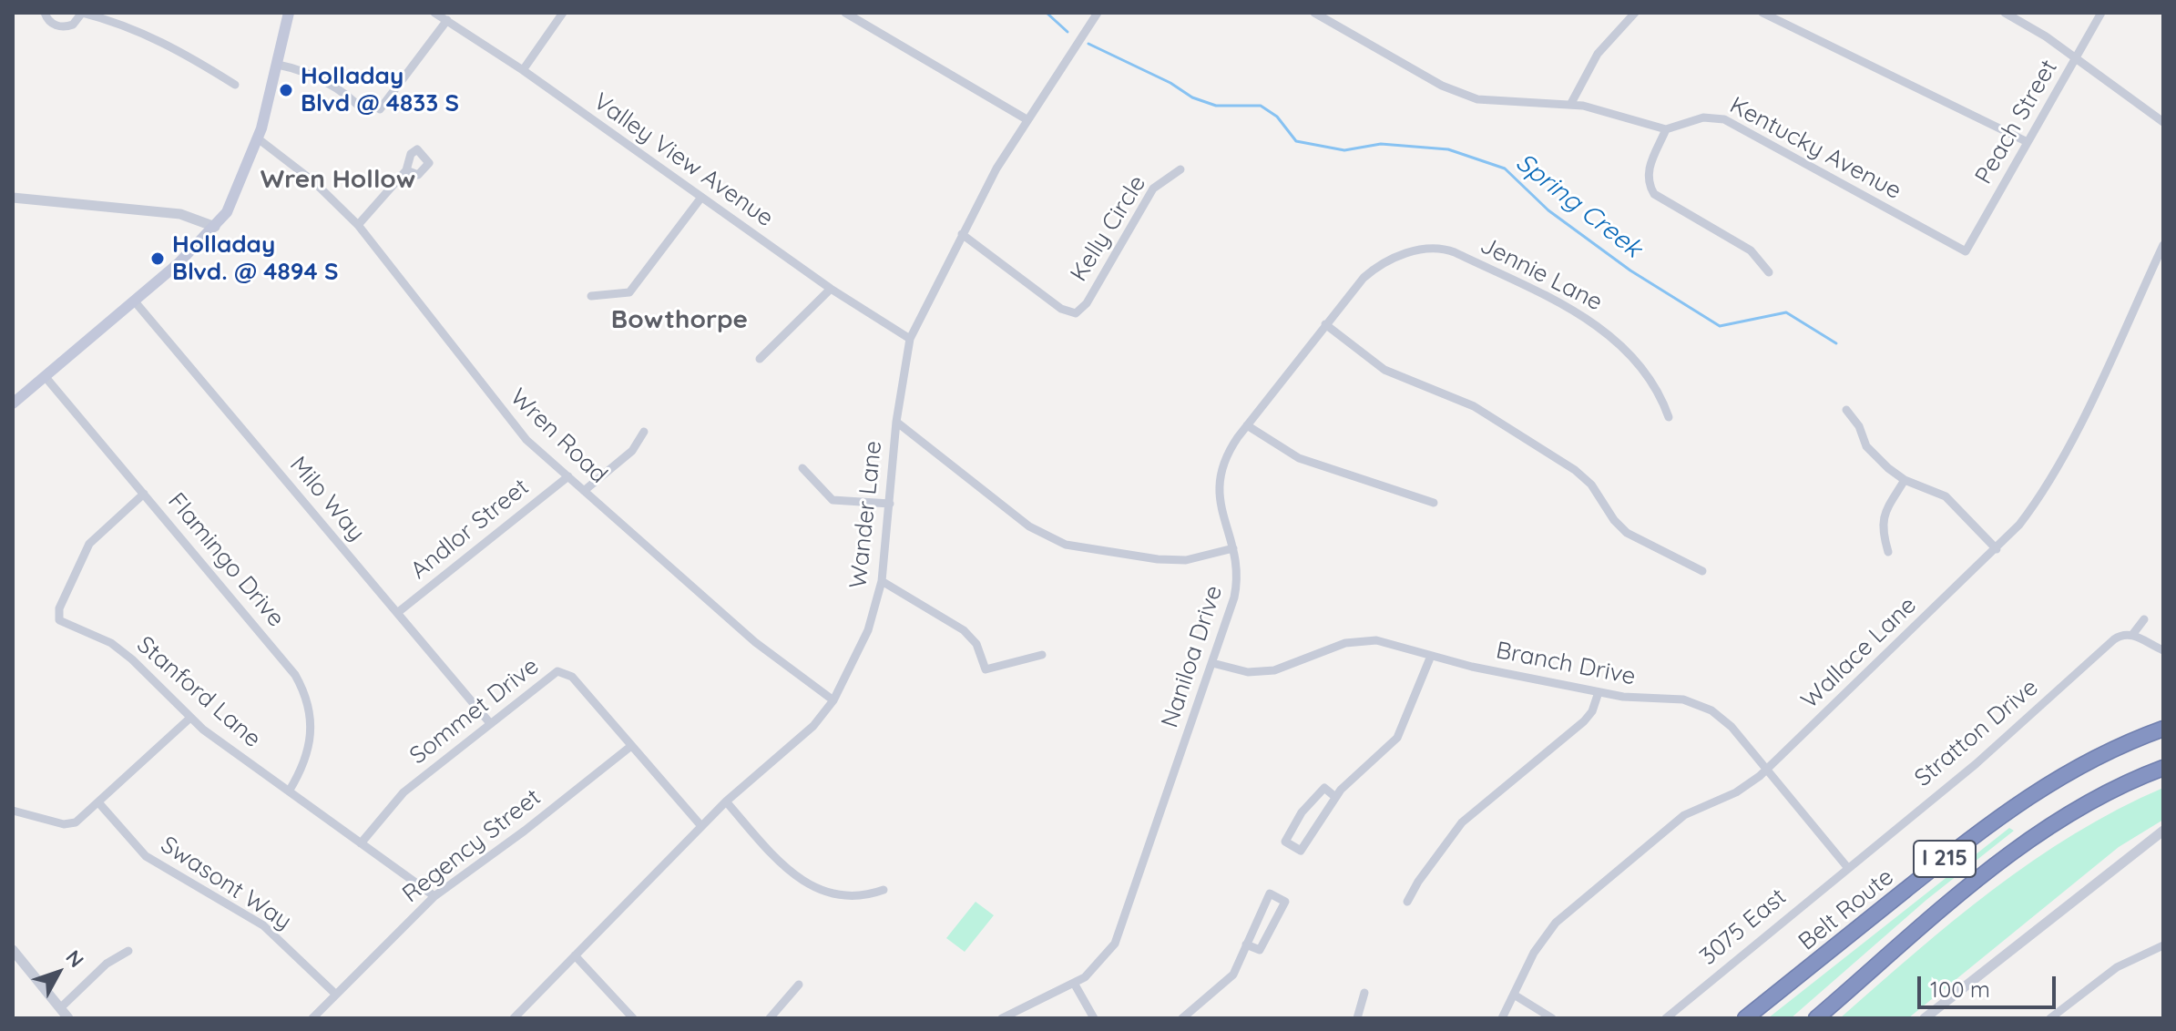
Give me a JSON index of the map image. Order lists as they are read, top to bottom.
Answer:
{
  "streets": {
    "highway": ["I 215", "Belt Route"],
    "street": [
      "Peach Street",
      "Kentucky Avenue",
      "Valley View Avenue",
      "Kelly Circle",
      "Jennie Lane",
      "Wren Road",
      "Milo Way",
      "Wander Lane",
      "Andlor Street",
      "Flamingo Drive",
      "Wallace Lane",
      "Naniloa Drive",
      "Branch Drive",
      "Stanford Lane",
      "Sommet Drive",
      "Stratton Drive",
      "Regency Street",
      "Swasont Way",
      "3075 East"
    ]
  },
  "crossings": [
    ["Peach Street", "Kentucky Avenue"],
    ["Valley View Avenue", "Wander Lane"],
    ["Kelly Circle", "Wander Lane"],
    ["Jennie Lane", "Naniloa Drive"],
    ["Wren Road", "Wander Lane"],
    ["Wren Road", "Andlor Street"],
    ["Milo Way", "Andlor Street"],
    ["Milo Way", "Sommet Drive"],
    ["Wander Lane", "Sommet Drive"],
    ["Flamingo Drive", "Stanford Lane"],
    ["Wallace Lane", "Branch Drive"],
    ["Naniloa Drive", "Branch Drive"],
    ["Branch Drive", "Stratton Drive"],
    ["Branch Drive", "3075 East"],
    ["Stanford Lane", "Sommet Drive"],
    ["Stanford Lane", "Regency Street"],
    ["Sommet Drive", "Regency Street"],
    ["Stratton Drive", "3075 East"],
    ["Regency Street", "Swasont Way"]
  ],
  "districts": ["Wren Hollow", "Bowthorpe"],
  "water": ["Spring Creek"],
  "places": ["Holladay Blvd @ 4833 S", "Holladay Blvd. @ 4894 S"],
  "scale_bar": "100 m",
  "north": "top right"
}
